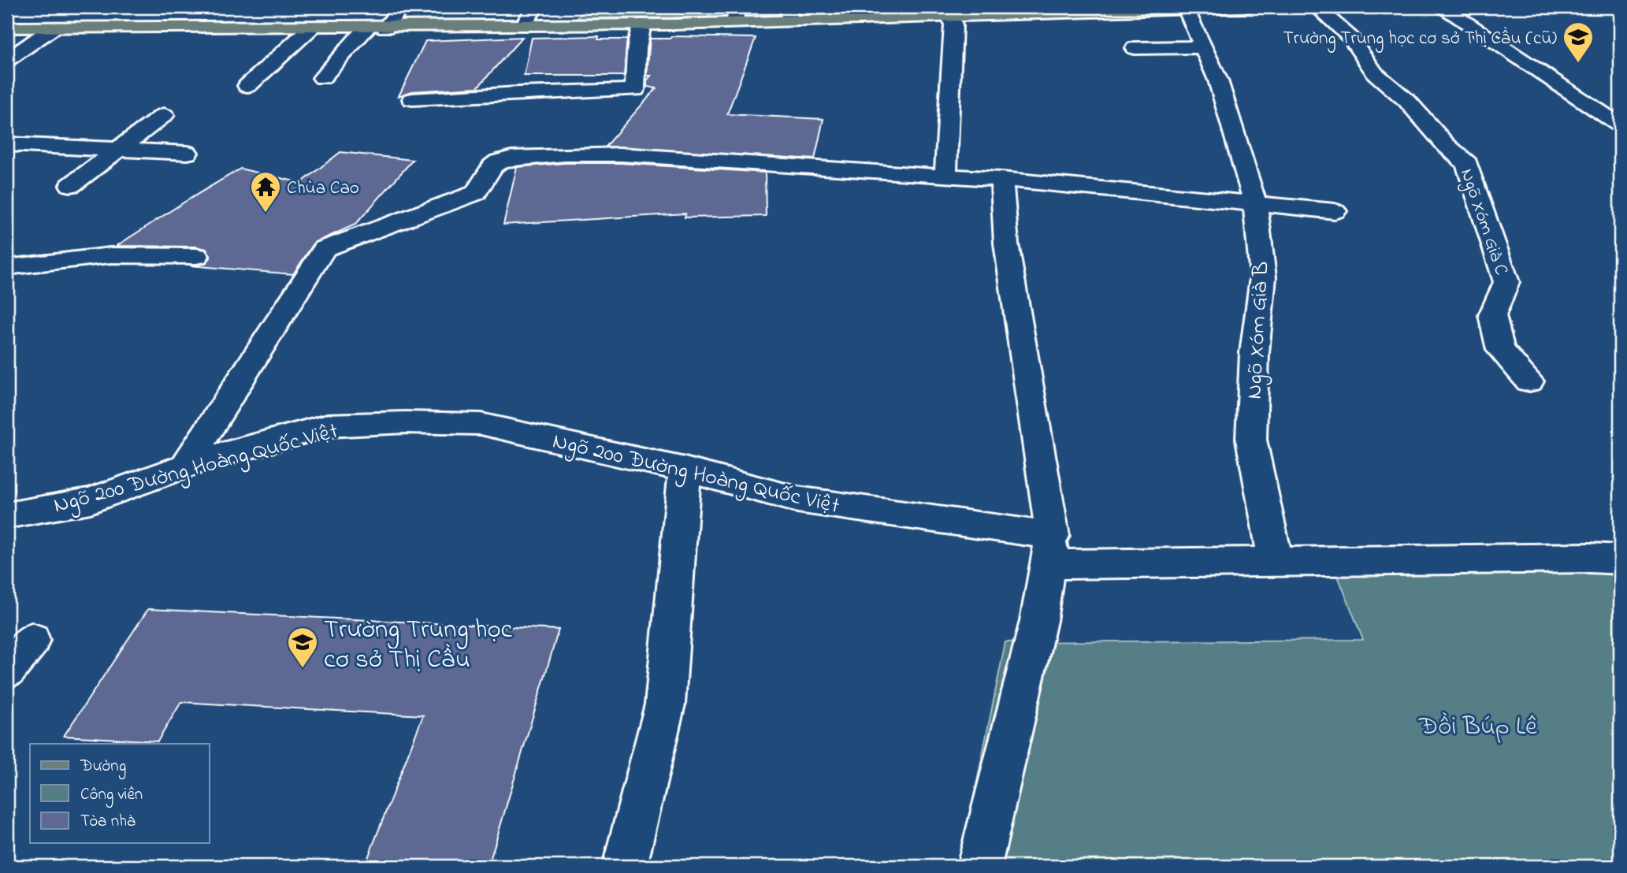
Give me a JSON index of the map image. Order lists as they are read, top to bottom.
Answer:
{
  "streets": {
    "street": ["Ngõ Xóm Già C", "Ngõ Xóm Già B", "Ngõ 200 Đường Hoàng Quốc Việt"]
  },
  "crossings": [
    ["Ngõ Xóm Già B", "Ngõ 200 Đường Hoàng Quốc Việt"]
  ],
  "parks": ["Đồi Búp Lê"],
  "places": {
    "school or university": ["Trường Trung học cơ sở Thị Cầu (cũ)", "Trường Trung học cơ sở Thị Cầu"],
    "temple": ["Chùa Cao"]
  },
  "legend": ["Đường", "Công viên", "Tòa nhà"]
}
